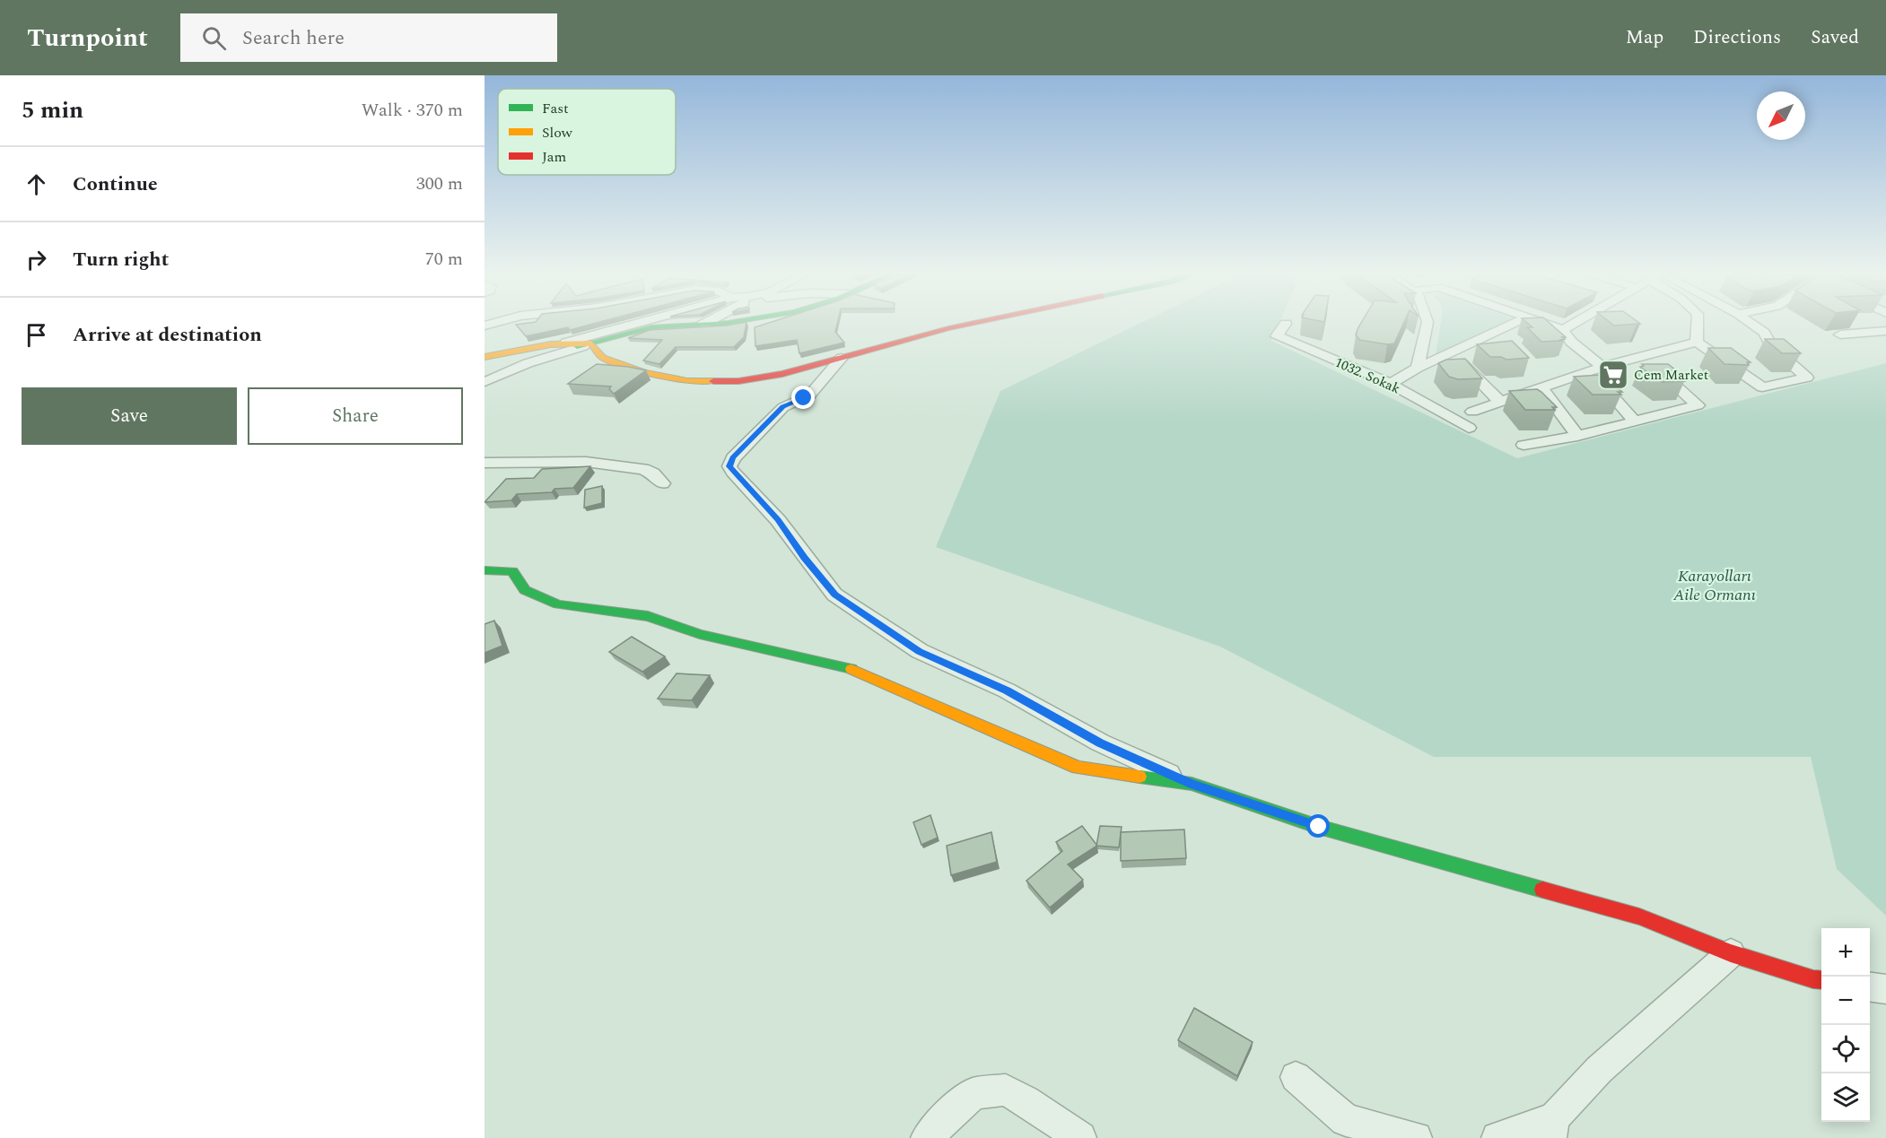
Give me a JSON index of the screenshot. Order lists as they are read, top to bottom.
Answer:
{
  "streets": {
    "street": ["1032. Sokak"]
  },
  "parks": ["Karayolları Aile Ormanı"],
  "places": {
    "supermarket": ["Cem Market"]
  },
  "legend": ["Fast", "Slow", "Jam"],
  "north": "bottom left",
  "page": {
    "header": "Turnpoint",
    "search": "Search here",
    "nav": ["Map", "Directions", "Saved"],
    "heading": ["5 min", "Walk · 370 m"],
    "list": [
      ["Continue", "300 m"],
      ["Turn right", "70 m"],
      "Arrive at destination"
    ],
    "buttons": ["Save", "Share"],
    "map_buttons": ["+", "−"]
  }
}
